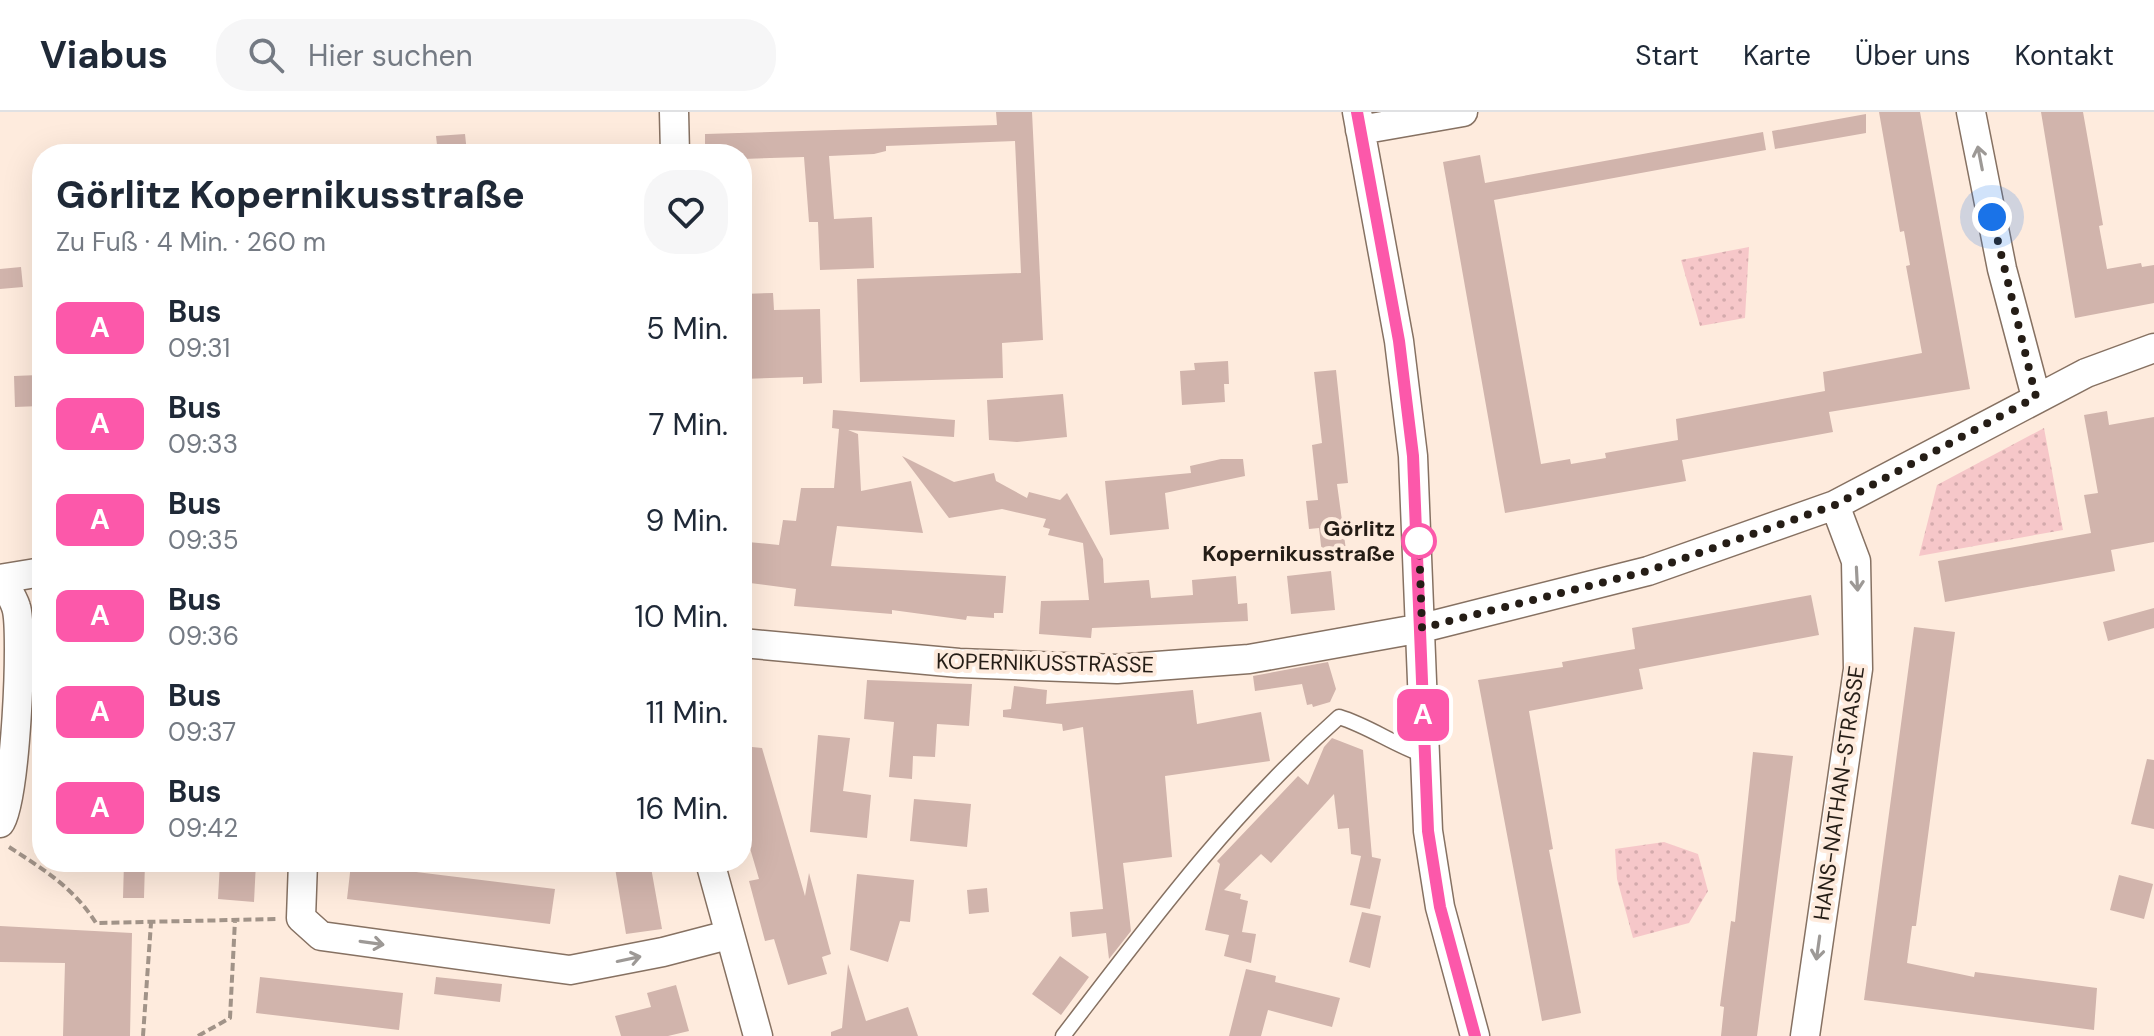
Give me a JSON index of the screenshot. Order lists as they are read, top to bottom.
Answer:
{
  "streets": {
    "street": ["KOPERNIKUSSTRASSE", "HANS-NATHAN-STRASSE"]
  },
  "crossings": [
    ["KOPERNIKUSSTRASSE", "HANS-NATHAN-STRASSE"]
  ],
  "one_way": ["HANS-NATHAN-STRASSE"],
  "places": ["Görlitz Kopernikusstraße"],
  "lines": ["bus line A"],
  "page": {
    "header": "Viabus",
    "search": "Hier suchen",
    "nav": [
      "Start",
      "Karte",
      "Über uns",
      "Kontakt"
    ],
    "on_map": "A",
    "heading": ["Görlitz Kopernikusstraße", "Zu Fuß · 4 Min. · 260 m"],
    "list": [
      {
        "mark": "A",
        "name": "Bus",
        "note": "09:31",
        "value": "5 Min."
      },
      {
        "mark": "A",
        "name": "Bus",
        "note": "09:33",
        "value": "7 Min."
      },
      {
        "mark": "A",
        "name": "Bus",
        "note": "09:35",
        "value": "9 Min."
      },
      {
        "mark": "A",
        "name": "Bus",
        "note": "09:36",
        "value": "10 Min."
      },
      {
        "mark": "A",
        "name": "Bus",
        "note": "09:37",
        "value": "11 Min."
      },
      {
        "mark": "A",
        "name": "Bus",
        "note": "09:42",
        "value": "16 Min."
      }
    ]
  }
}
